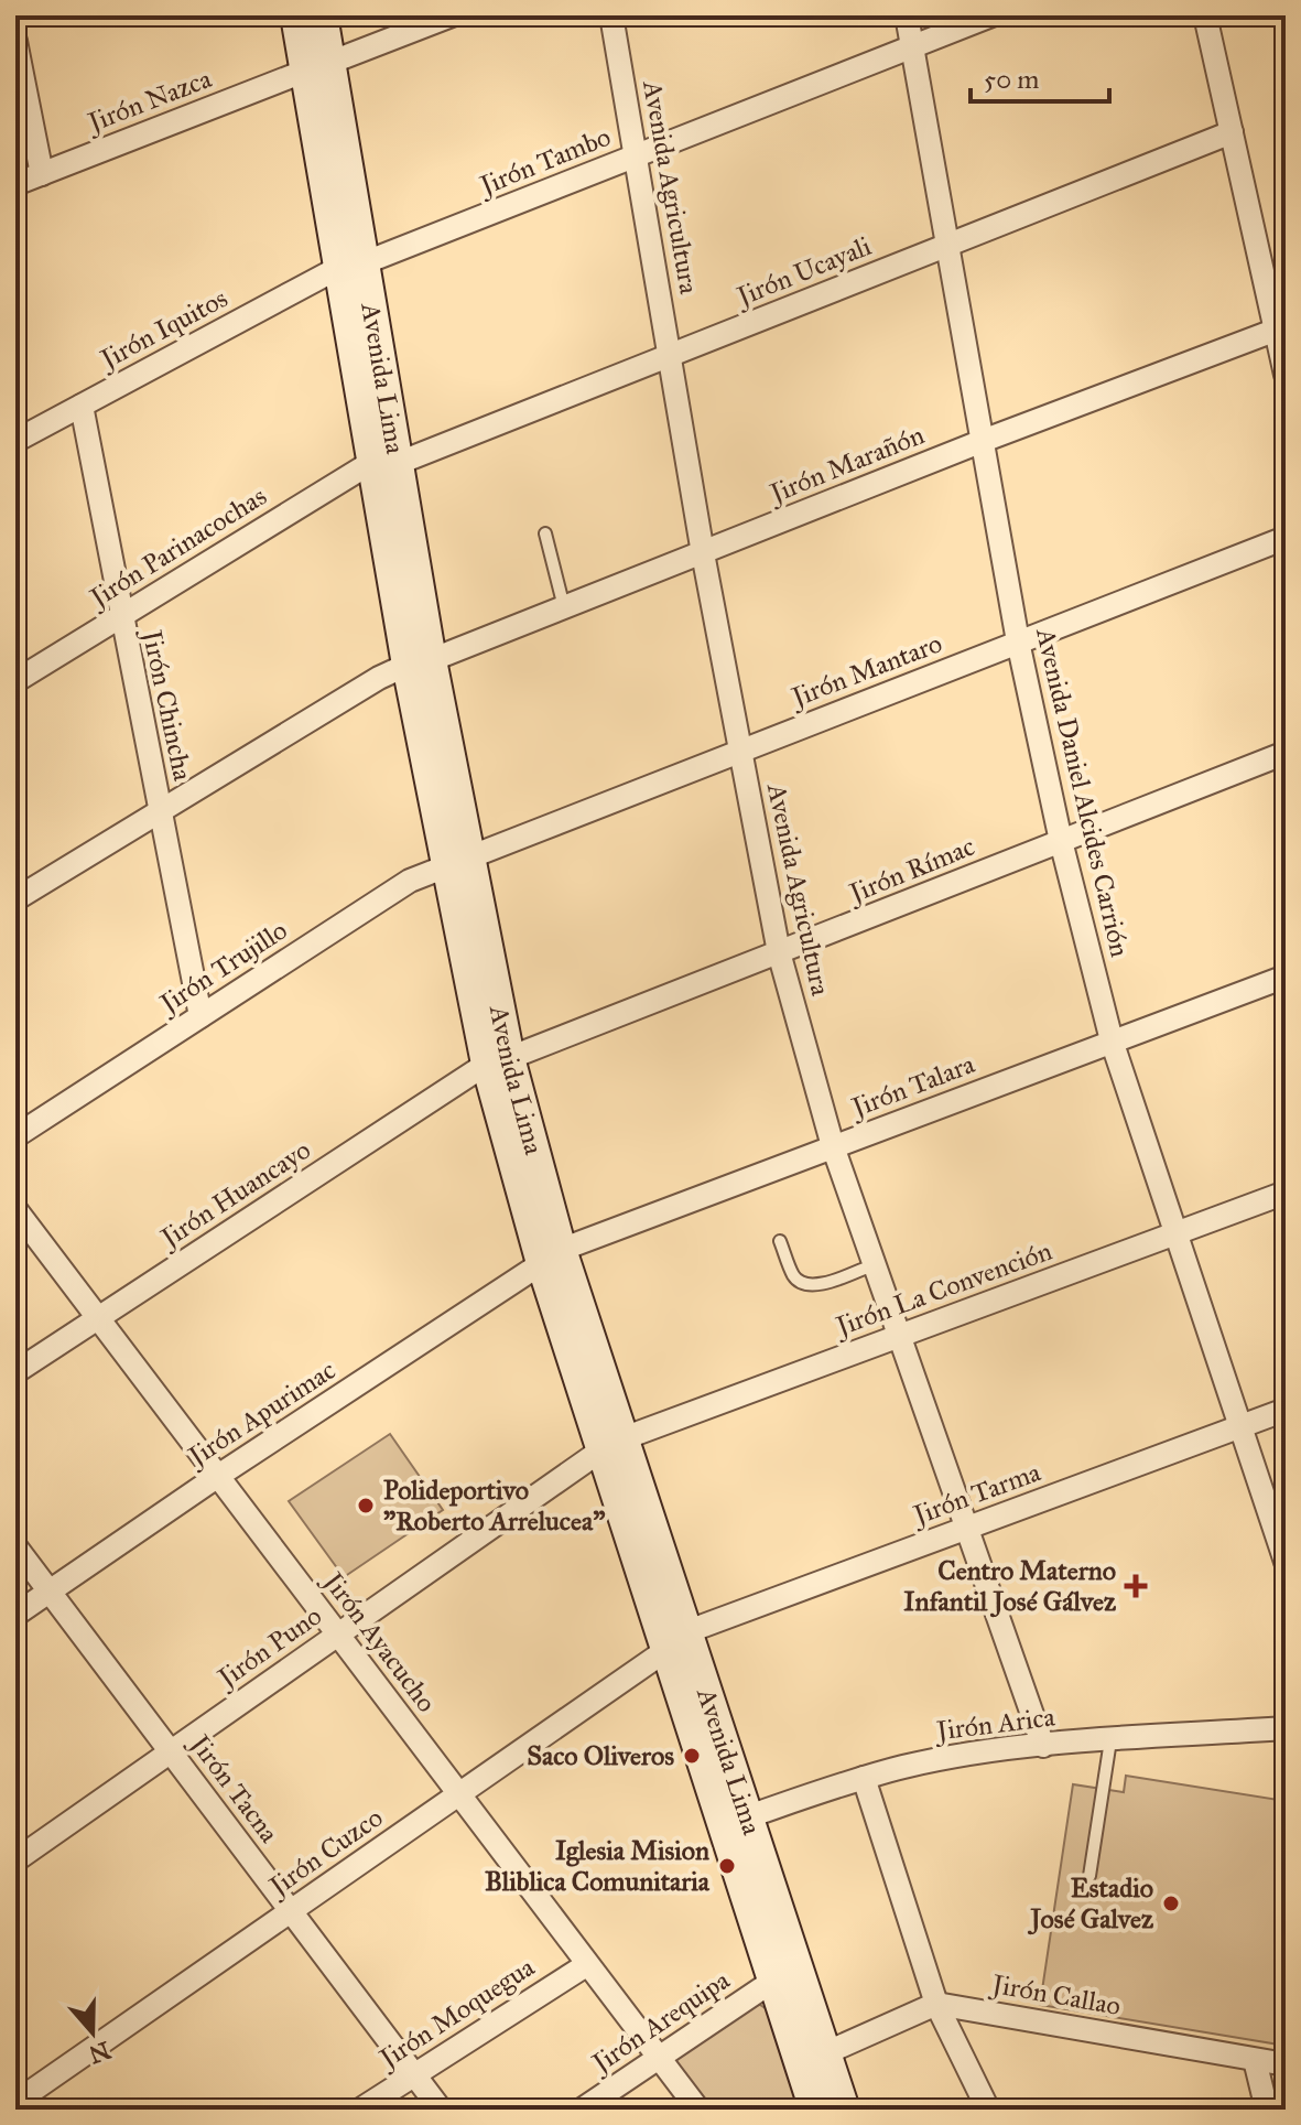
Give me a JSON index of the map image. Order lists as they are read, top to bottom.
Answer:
{
  "streets": {
    "main road": ["Avenida Lima"],
    "street": [
      "Jirón Nazca",
      "Jirón Tambo",
      "Avenida Agricultura",
      "Jirón Ucayali",
      "Jirón Iquitos",
      "Jirón Marañón",
      "Jirón Parinacochas",
      "Jirón Mantaro",
      "Jirón Chincha",
      "Avenida Daniel Alcides Carrión",
      "Jirón Rímac",
      "Jirón Trujillo",
      "Jirón Talara",
      "Jirón Huancayo",
      "Jirón La Convención",
      "Jirón Apurimac",
      "Jirón Tarma",
      "Jirón Ayacucho",
      "Jirón Puno",
      "Jirón Arica",
      "Jirón Tacna",
      "Jirón Cuzco",
      "Jirón Callao",
      "Jirón Moquegua",
      "Jirón Arequipa"
    ]
  },
  "crossings": [
    ["Jirón Nazca", "Avenida Lima"],
    ["Jirón Tambo", "Avenida Agricultura"],
    ["Jirón Tambo", "Jirón Iquitos"],
    ["Jirón Tambo", "Avenida Lima"],
    ["Jirón Tambo", "Avenida Daniel Alcides Carrión"],
    ["Avenida Agricultura", "Jirón Ucayali"],
    ["Avenida Agricultura", "Jirón Marañón"],
    ["Avenida Agricultura", "Jirón Mantaro"],
    ["Avenida Agricultura", "Jirón Rímac"],
    ["Avenida Agricultura", "Jirón Talara"],
    ["Avenida Agricultura", "Jirón La Convención"],
    ["Avenida Agricultura", "Jirón Tarma"],
    ["Avenida Agricultura", "Jirón Arica"],
    ["Jirón Ucayali", "Avenida Lima"],
    ["Jirón Ucayali", "Jirón Parinacochas"],
    ["Jirón Ucayali", "Avenida Daniel Alcides Carrión"],
    ["Jirón Iquitos", "Avenida Lima"],
    ["Jirón Iquitos", "Jirón Chincha"],
    ["Avenida Lima", "Jirón Marañón"],
    ["Avenida Lima", "Jirón Parinacochas"],
    ["Avenida Lima", "Jirón Mantaro"],
    ["Avenida Lima", "Jirón Rímac"],
    ["Avenida Lima", "Jirón Trujillo"],
    ["Avenida Lima", "Jirón Talara"],
    ["Avenida Lima", "Jirón Huancayo"],
    ["Avenida Lima", "Jirón La Convención"],
    ["Avenida Lima", "Jirón Apurimac"],
    ["Avenida Lima", "Jirón Tarma"],
    ["Avenida Lima", "Jirón Puno"],
    ["Avenida Lima", "Jirón Arica"],
    ["Avenida Lima", "Jirón Cuzco"],
    ["Avenida Lima", "Jirón Arequipa"],
    ["Jirón Marañón", "Jirón Chincha"],
    ["Jirón Marañón", "Avenida Daniel Alcides Carrión"],
    ["Jirón Parinacochas", "Jirón Chincha"],
    ["Jirón Mantaro", "Avenida Daniel Alcides Carrión"],
    ["Jirón Mantaro", "Jirón Trujillo"],
    ["Jirón Chincha", "Jirón Trujillo"],
    ["Avenida Daniel Alcides Carrión", "Jirón Rímac"],
    ["Avenida Daniel Alcides Carrión", "Jirón Talara"],
    ["Avenida Daniel Alcides Carrión", "Jirón La Convención"],
    ["Avenida Daniel Alcides Carrión", "Jirón Tarma"],
    ["Jirón Rímac", "Jirón Huancayo"],
    ["Jirón Talara", "Jirón Apurimac"],
    ["Jirón Huancayo", "Jirón Ayacucho"],
    ["Jirón La Convención", "Jirón Puno"],
    ["Jirón Apurimac", "Jirón Ayacucho"],
    ["Jirón Apurimac", "Jirón Tacna"],
    ["Jirón Tarma", "Jirón Cuzco"],
    ["Jirón Ayacucho", "Jirón Puno"],
    ["Jirón Ayacucho", "Jirón Cuzco"],
    ["Jirón Ayacucho", "Jirón Moquegua"],
    ["Jirón Ayacucho", "Jirón Arequipa"],
    ["Jirón Puno", "Jirón Tacna"],
    ["Jirón Tacna", "Jirón Cuzco"],
    ["Jirón Tacna", "Jirón Moquegua"]
  ],
  "places": {
    "other": [
      "Polideportivo \"Roberto Arrelucea\"",
      "Saco Oliveros",
      "Iglesia Mision Bliblica Comunitaria",
      "Estadio José Galvez"
    ],
    "health": ["Centro Materno Infantil José Gálvez"]
  },
  "scale_bar": "50 m",
  "north": "bottom"
}
